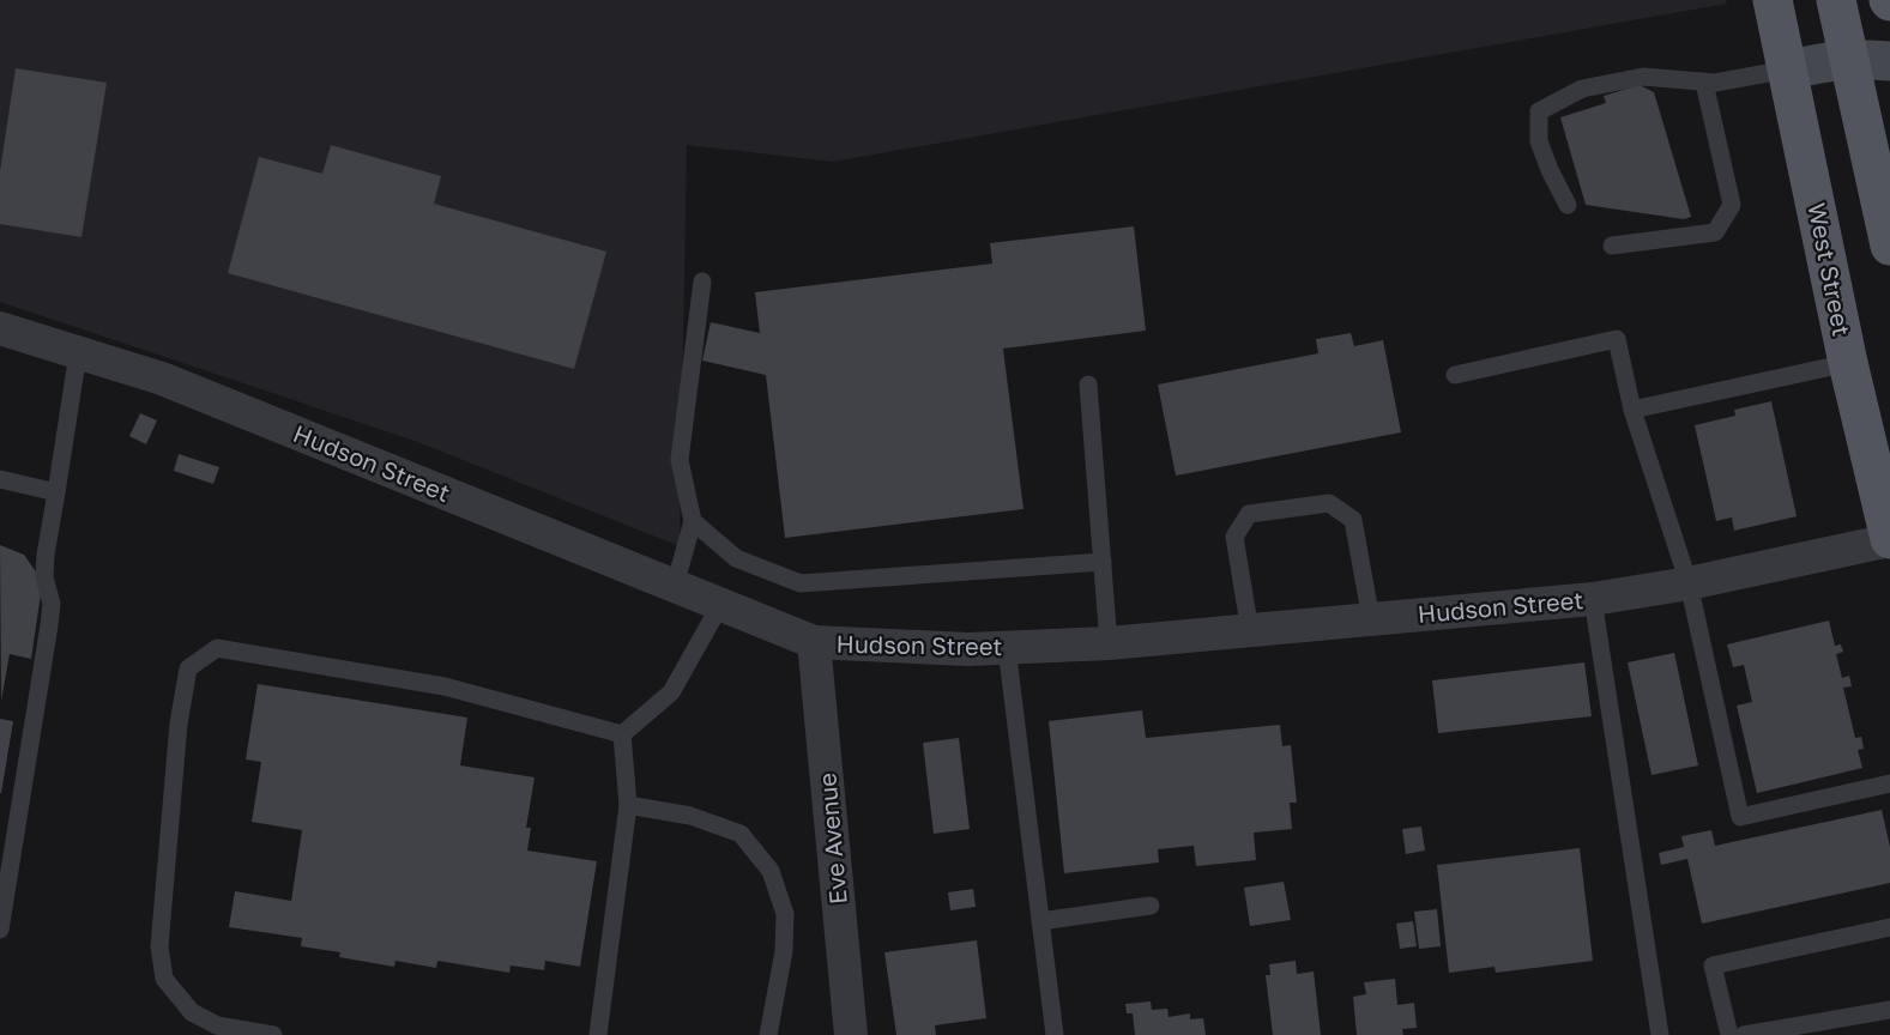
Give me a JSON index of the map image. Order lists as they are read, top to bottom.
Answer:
{
  "streets": {
    "main road": ["West Street"],
    "street": ["Hudson Street", "Eve Avenue"]
  },
  "crossings": [
    ["West Street", "Hudson Street"],
    ["Hudson Street", "Eve Avenue"]
  ]
}
